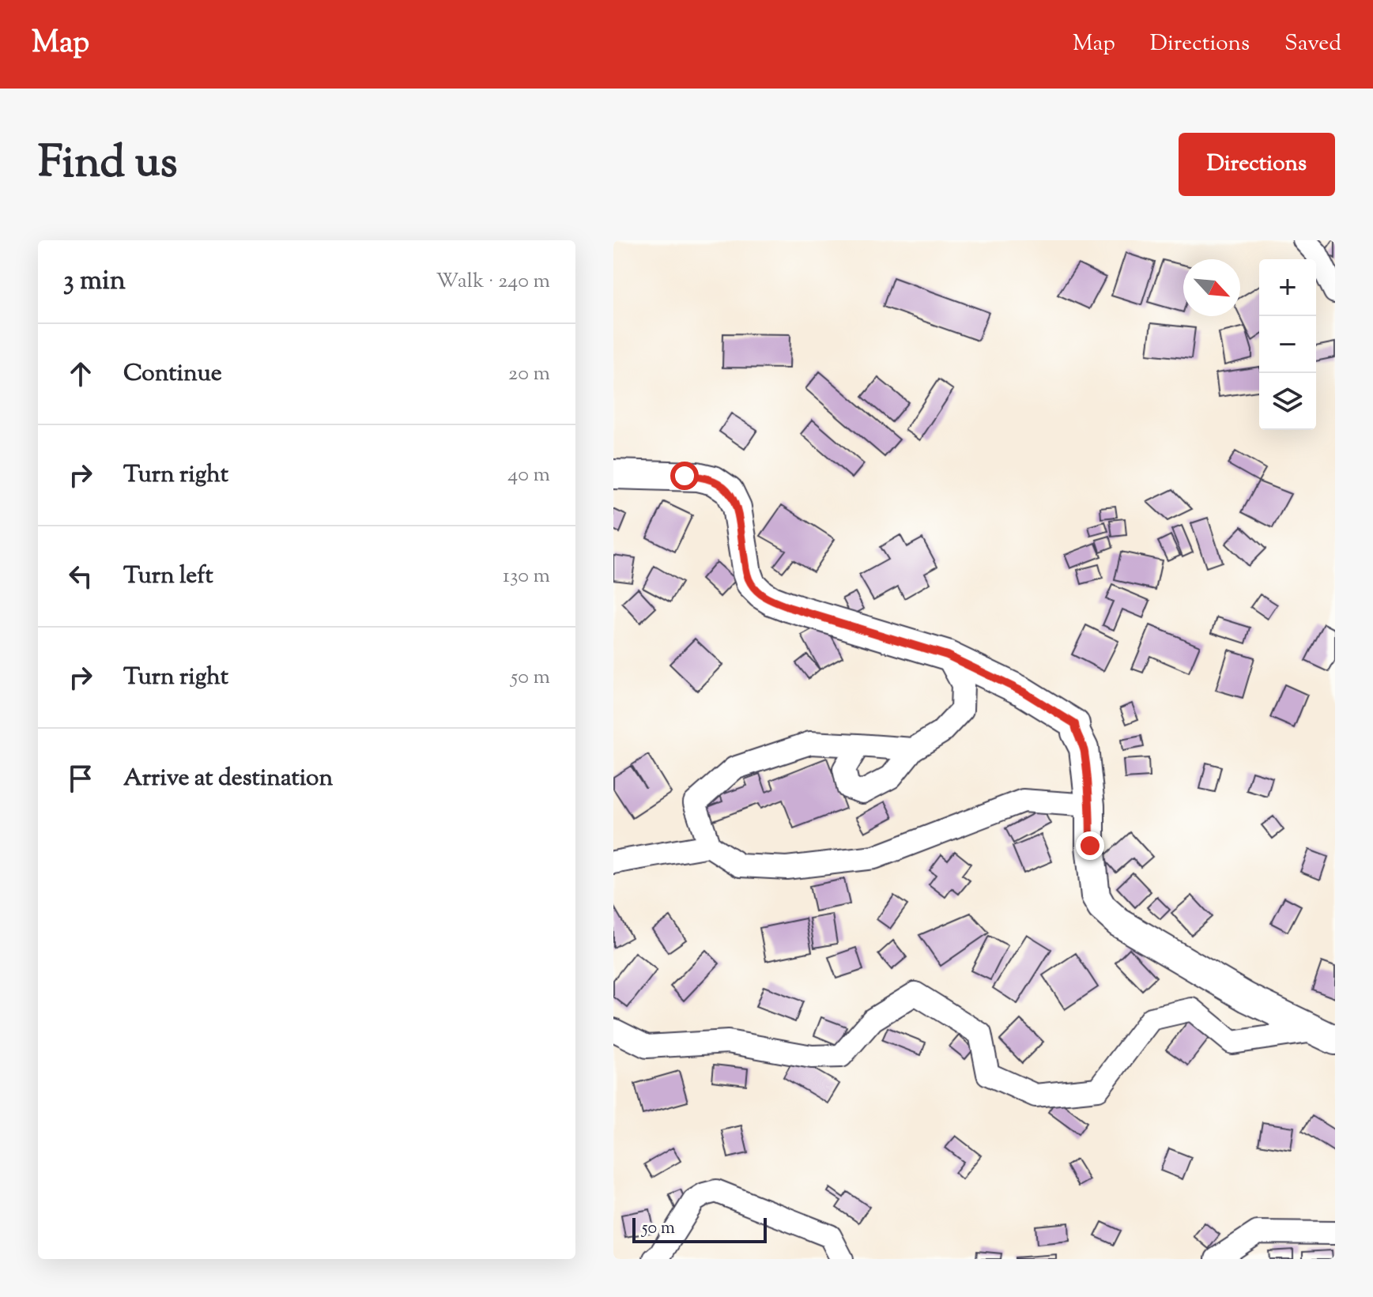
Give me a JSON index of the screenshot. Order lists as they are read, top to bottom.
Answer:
{
  "scale_bar": "50 m",
  "north": "bottom right",
  "page": {
    "header": "Map",
    "nav": ["Map", "Directions", "Saved"],
    "title": "Find us",
    "buttons": "Directions",
    "heading": ["3 min", "Walk · 240 m"],
    "map_buttons": ["+", "−"],
    "list": [
      ["Continue", "20 m"],
      ["Turn right", "40 m"],
      ["Turn left", "130 m"],
      ["Turn right", "50 m"],
      "Arrive at destination"
    ],
    "scale": "50 m"
  }
}
